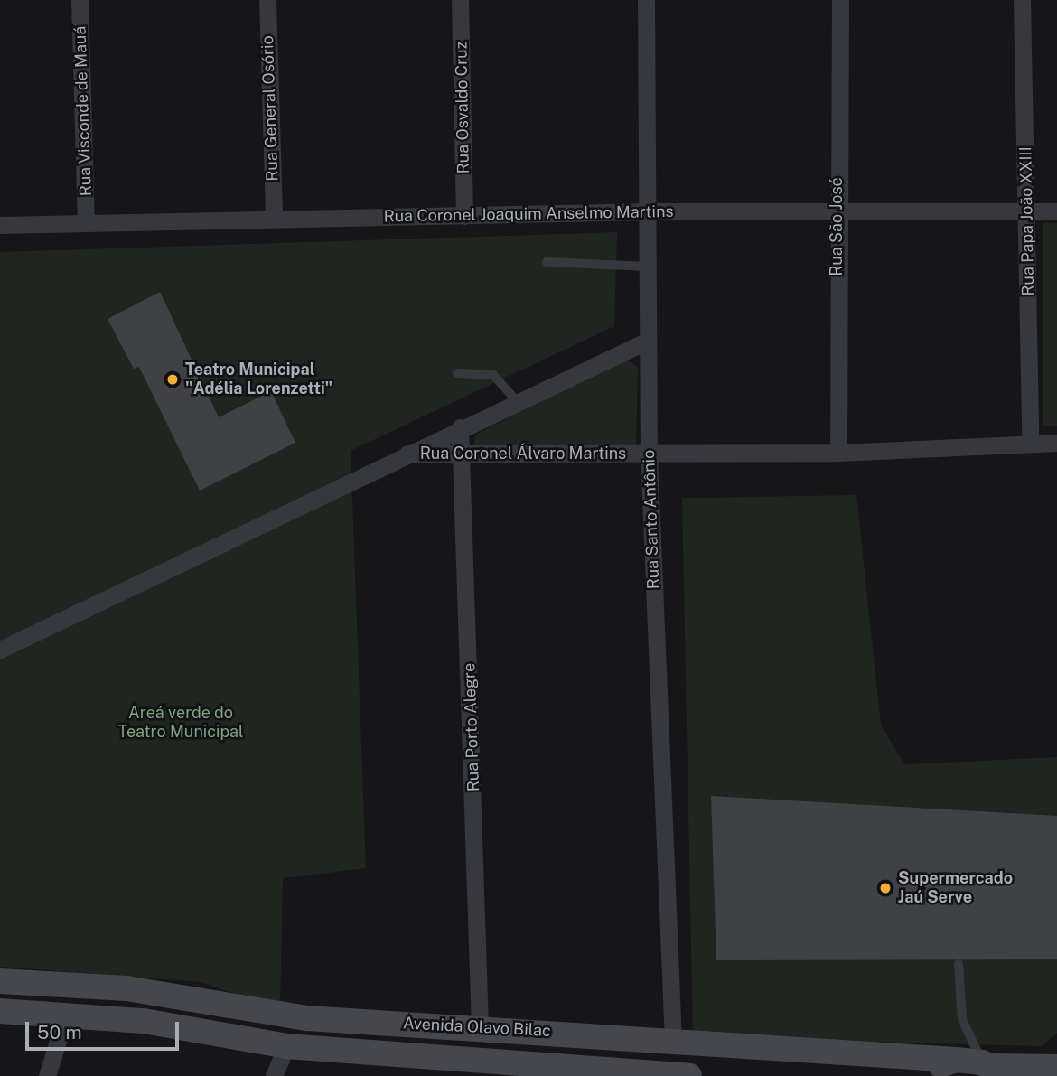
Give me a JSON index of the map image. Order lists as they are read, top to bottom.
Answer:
{
  "streets": {
    "main road": ["Avenida Olavo Bilac"],
    "street": [
      "Rua Osvaldo Cruz",
      "Rua General Osório",
      "Rua Visconde de Mauá",
      "Rua Coronel Joaquim Anselmo Martins",
      "Rua Papa João XXIII",
      "Rua São José",
      "Rua Coronel Álvaro Martins",
      "Rua Santo Antônio",
      "Rua Porto Alegre"
    ]
  },
  "crossings": [
    ["Rua Osvaldo Cruz", "Rua Coronel Joaquim Anselmo Martins"],
    ["Rua General Osório", "Rua Coronel Joaquim Anselmo Martins"],
    ["Rua Visconde de Mauá", "Rua Coronel Joaquim Anselmo Martins"],
    ["Rua Coronel Joaquim Anselmo Martins", "Rua Papa João XXIII"],
    ["Rua Coronel Joaquim Anselmo Martins", "Rua São José"],
    ["Rua Coronel Joaquim Anselmo Martins", "Rua Santo Antônio"],
    ["Rua Papa João XXIII", "Rua Coronel Álvaro Martins"],
    ["Rua São José", "Rua Coronel Álvaro Martins"],
    ["Rua Coronel Álvaro Martins", "Rua Santo Antônio"],
    ["Rua Coronel Álvaro Martins", "Rua Porto Alegre"],
    ["Rua Santo Antônio", "Avenida Olavo Bilac"],
    ["Rua Porto Alegre", "Avenida Olavo Bilac"]
  ],
  "parks": ["Areá verde do Teatro Municipal"],
  "places": ["Teatro Municipal \"Adélia Lorenzetti\"", "Supermercado Jaú Serve"],
  "scale_bar": "50 m"
}
